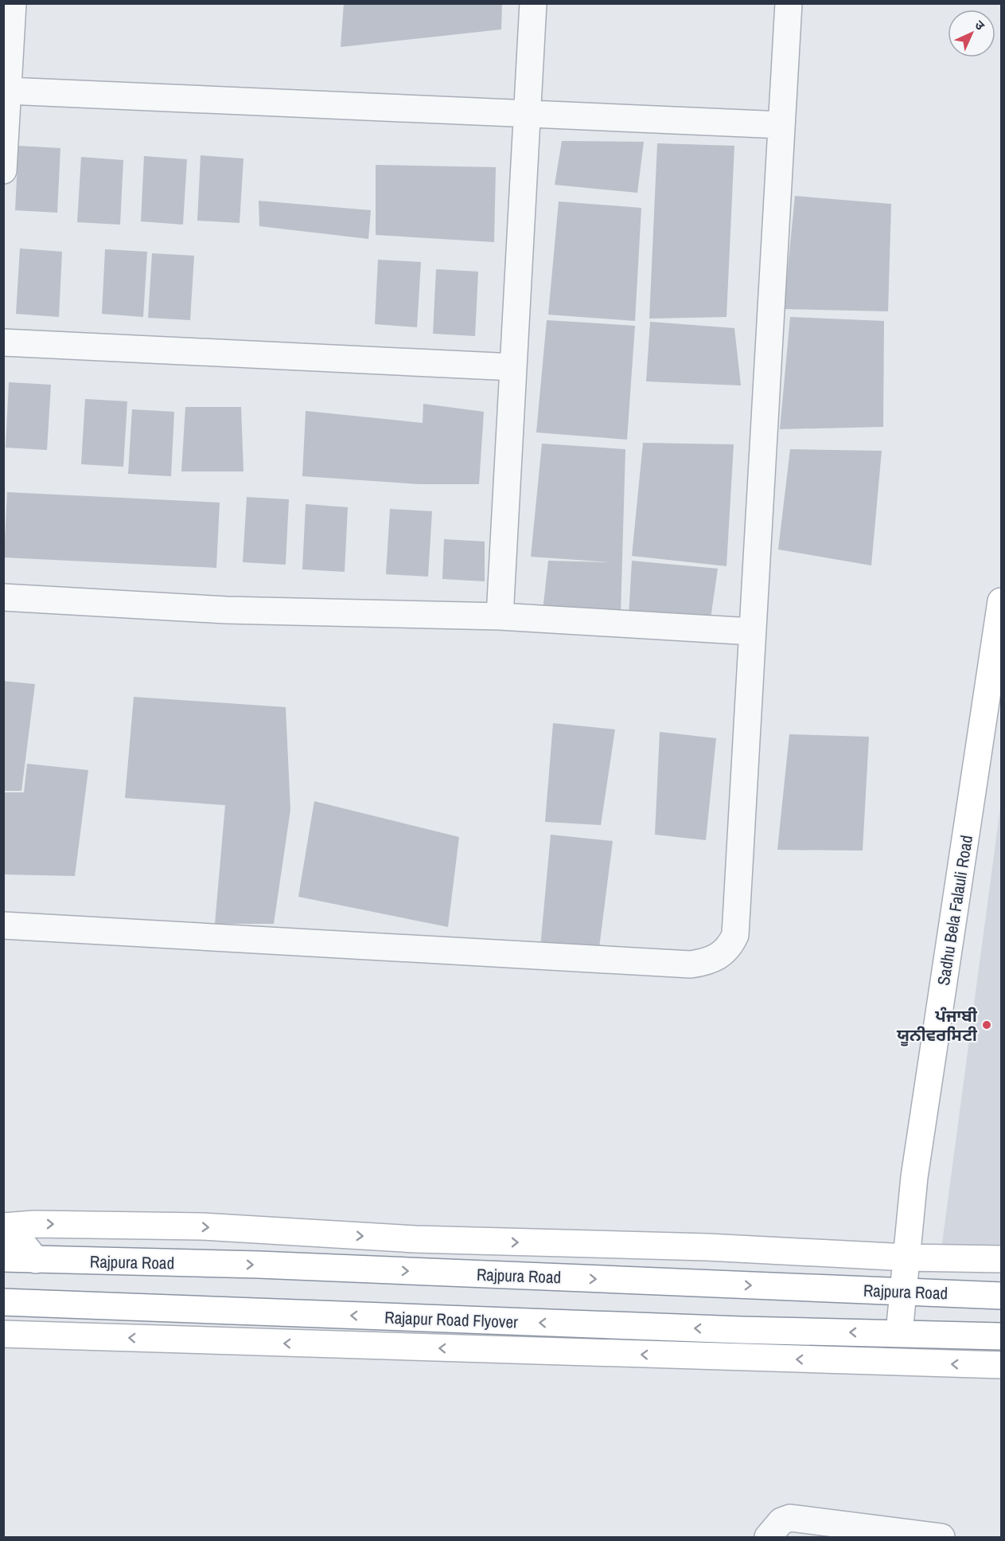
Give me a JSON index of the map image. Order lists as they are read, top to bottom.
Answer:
{
  "streets": {
    "main road": ["Sadhu Bela Falauli Road", "Rajpura Road", "Rajapur Road Flyover"]
  },
  "crossings": [
    ["Sadhu Bela Falauli Road", "Rajpura Road"],
    ["Sadhu Bela Falauli Road", "Rajapur Road Flyover"]
  ],
  "places": ["ਪੰਜਾਬੀ ਯੂਨੀਵਰਸਿਟੀ"],
  "north": "top right"
}
